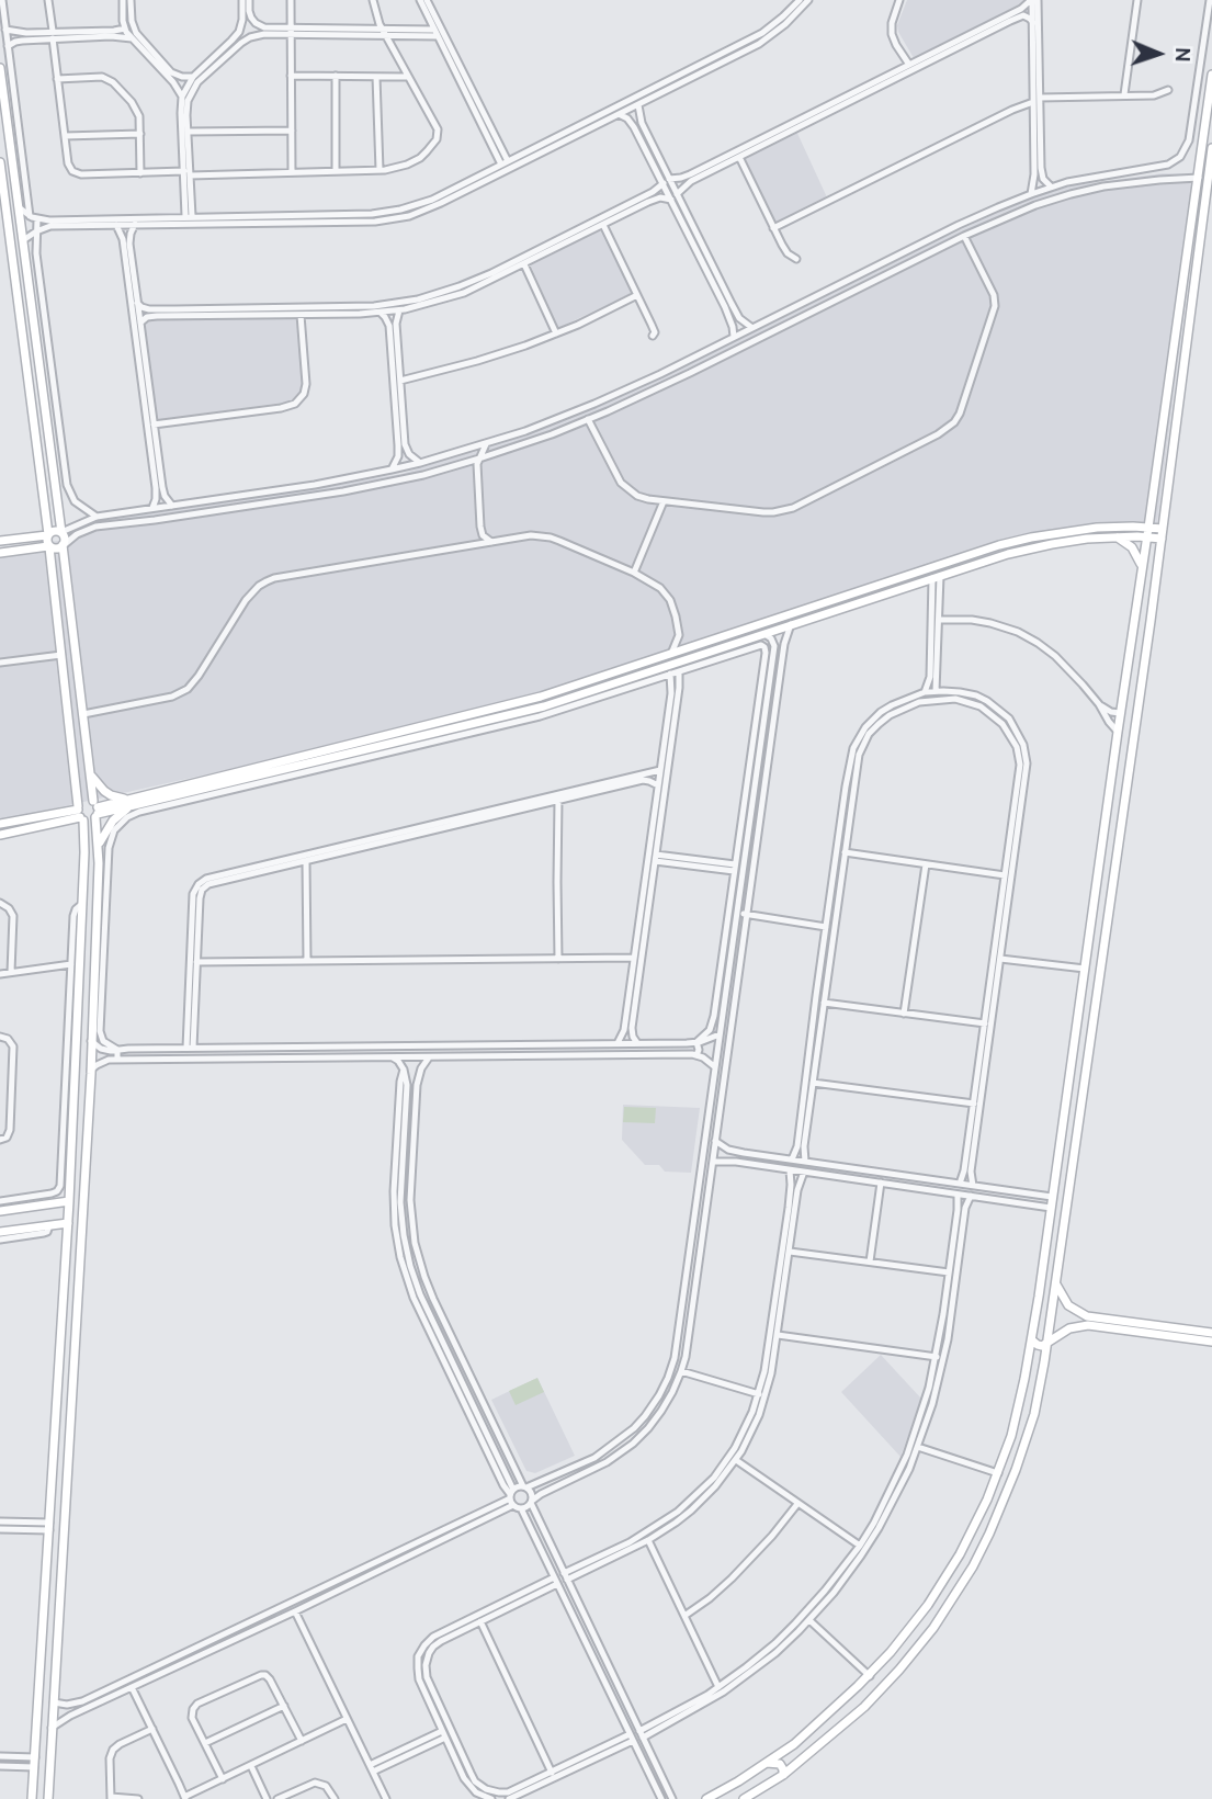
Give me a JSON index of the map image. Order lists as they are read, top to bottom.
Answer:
{
  "north": "right"
}
